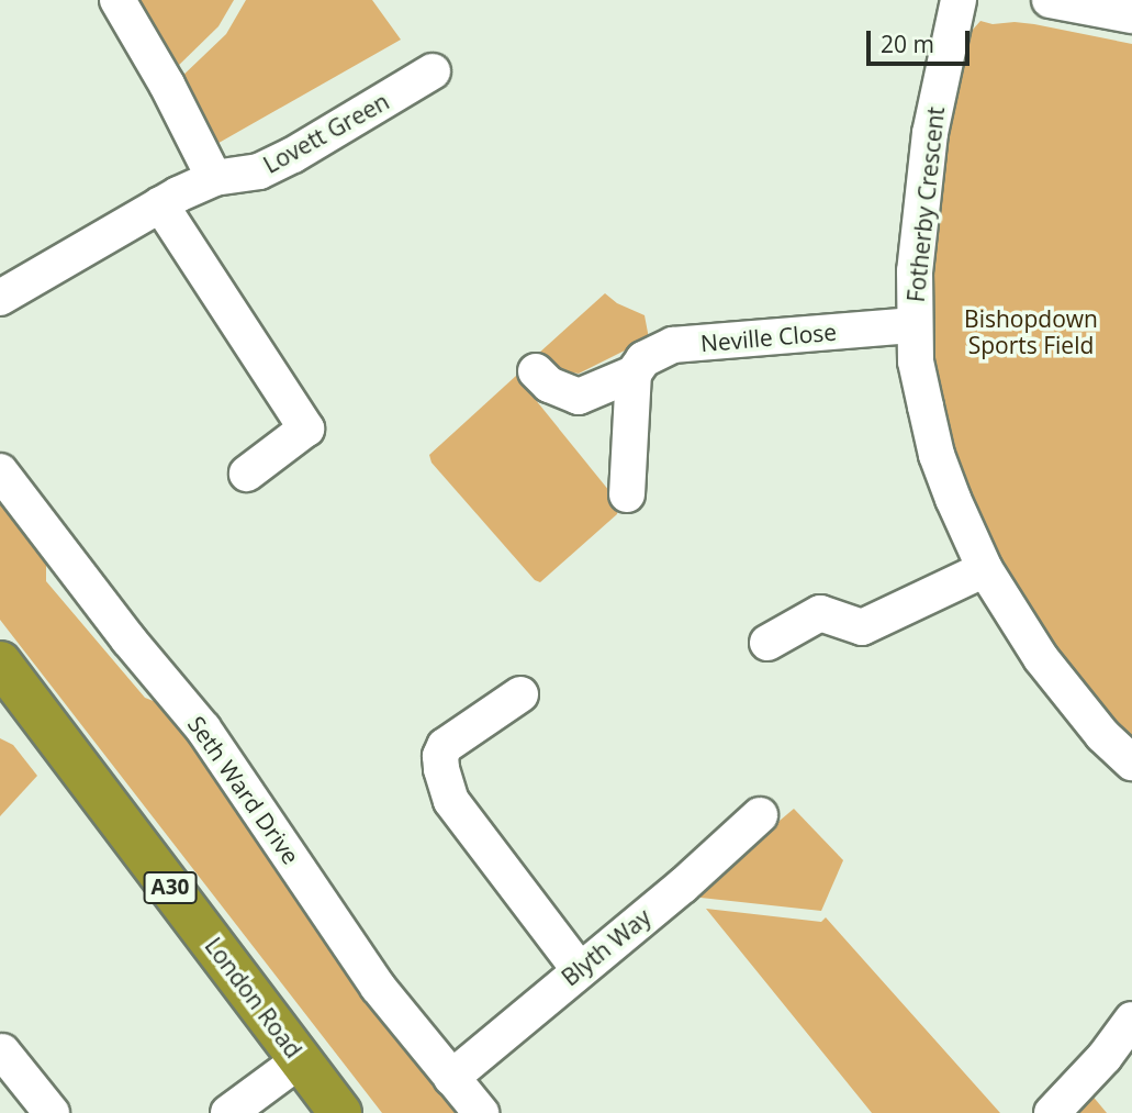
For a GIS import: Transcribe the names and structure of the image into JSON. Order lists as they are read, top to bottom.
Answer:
{
  "streets": {
    "highway": ["A30", "London Road"],
    "street": [
      "Lovett Green",
      "Fotherby Crescent",
      "Neville Close",
      "Seth Ward Drive",
      "Blyth Way"
    ]
  },
  "crossings": [
    ["Fotherby Crescent", "Neville Close"],
    ["Seth Ward Drive", "Blyth Way"]
  ],
  "parks": ["Bishopdown Sports Field"],
  "scale_bar": "20 m"
}
